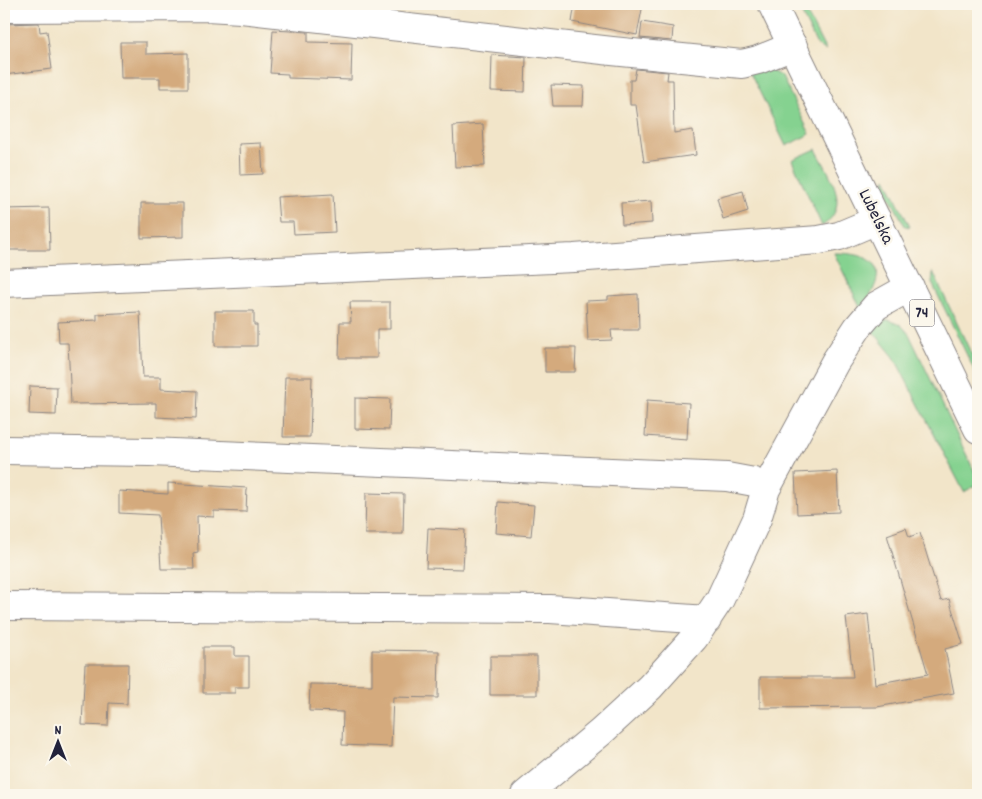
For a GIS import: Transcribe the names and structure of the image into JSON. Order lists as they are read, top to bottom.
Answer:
{
  "streets": {
    "street": ["Lubelska", "74"]
  },
  "north": "top"
}
